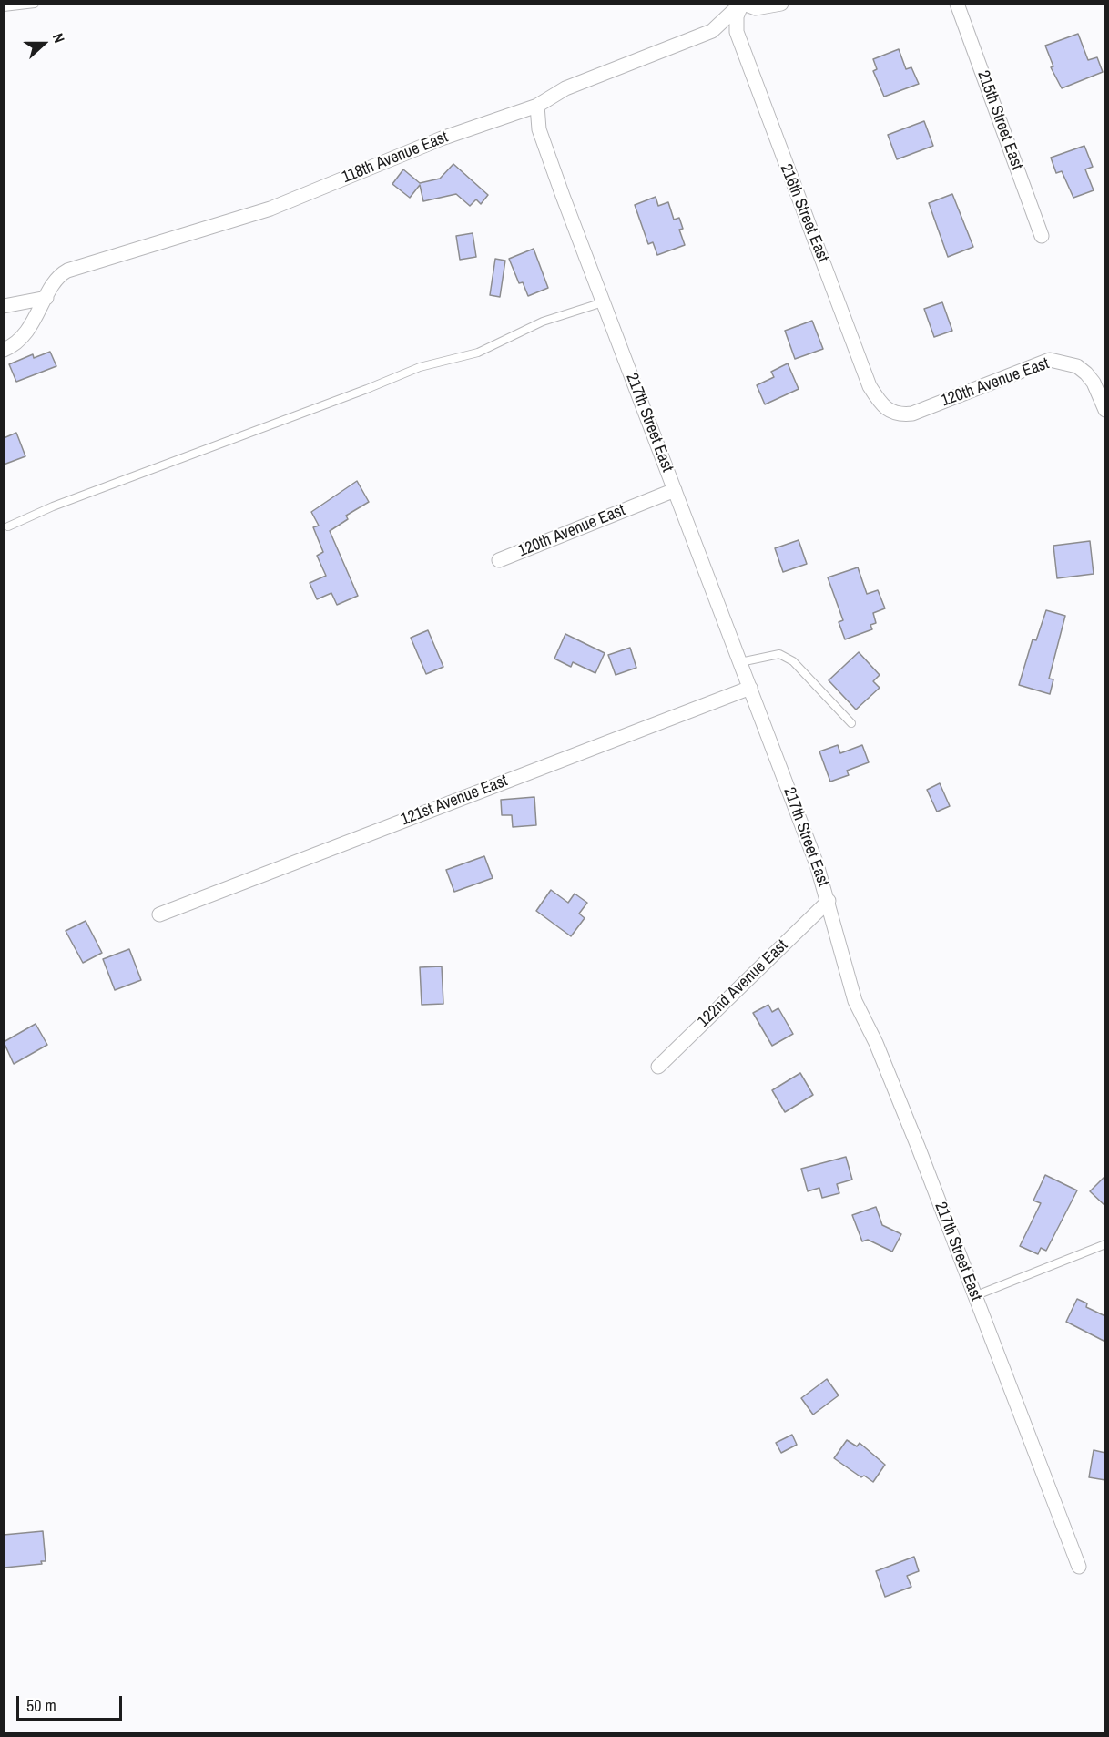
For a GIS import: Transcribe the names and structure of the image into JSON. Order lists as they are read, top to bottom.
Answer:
{
  "streets": {
    "street": [
      "215th Street East",
      "118th Avenue East",
      "216th Street East",
      "120th Avenue East",
      "217th Street East",
      "121st Avenue East",
      "122nd Avenue East"
    ]
  },
  "crossings": [
    ["118th Avenue East", "216th Street East"],
    ["118th Avenue East", "217th Street East"],
    ["216th Street East", "120th Avenue East"],
    ["120th Avenue East", "217th Street East"],
    ["217th Street East", "121st Avenue East"],
    ["217th Street East", "122nd Avenue East"]
  ],
  "scale_bar": "50 m",
  "north": "right"
}
